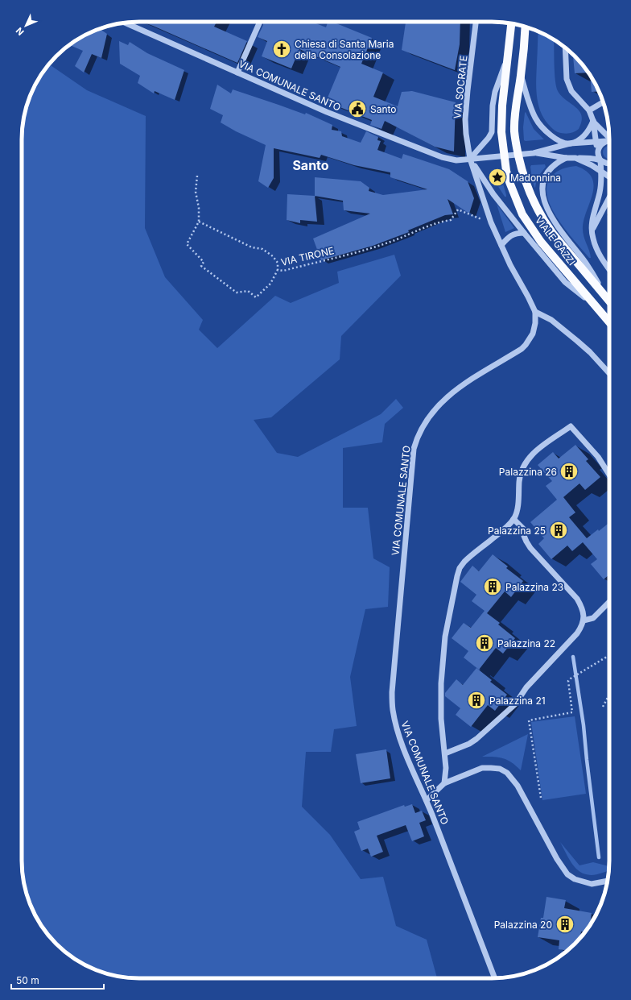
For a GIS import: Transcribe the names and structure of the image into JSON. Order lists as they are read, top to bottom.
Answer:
{
  "streets": {
    "main road": ["VIALE GAZZI"],
    "street": ["VIA COMUNALE SANTO", "VIA SOCRATE"],
    "path": ["VIA TIRONE"]
  },
  "crossings": [
    ["VIA COMUNALE SANTO", "VIA SOCRATE"],
    ["VIA COMUNALE SANTO", "VIA TIRONE"]
  ],
  "districts": ["Santo"],
  "places": {
    "church": ["Chiesa di Santa Maria della Consolazione"],
    "public building": ["Santo"],
    "place": ["Madonnina"],
    "building": [
      "Palazzina 26",
      "Palazzina 25",
      "Palazzina 23",
      "Palazzina 22",
      "Palazzina 21",
      "Palazzina 20"
    ]
  },
  "scale_bar": "50 m",
  "north": "bottom left"
}
